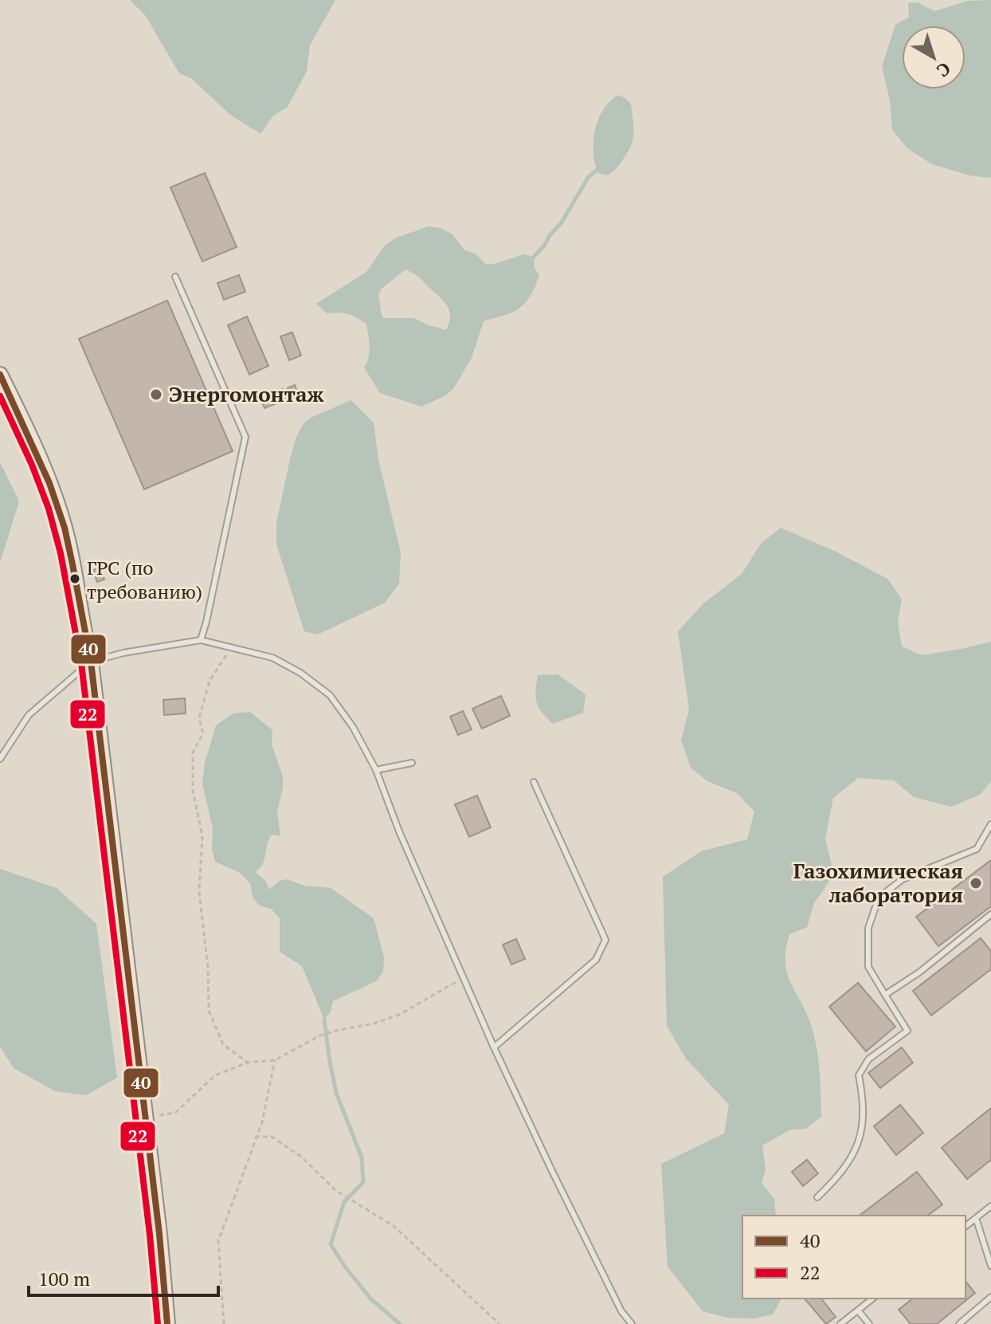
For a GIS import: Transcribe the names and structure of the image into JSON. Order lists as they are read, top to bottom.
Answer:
{
  "places": ["Энергомонтаж", "ГРС (по требованию)", "Газохимическая лаборатория"],
  "lines": ["transit line 40", "transit line 22"],
  "legend": ["40", "22"],
  "scale_bar": "100 m",
  "north": "bottom right"
}
